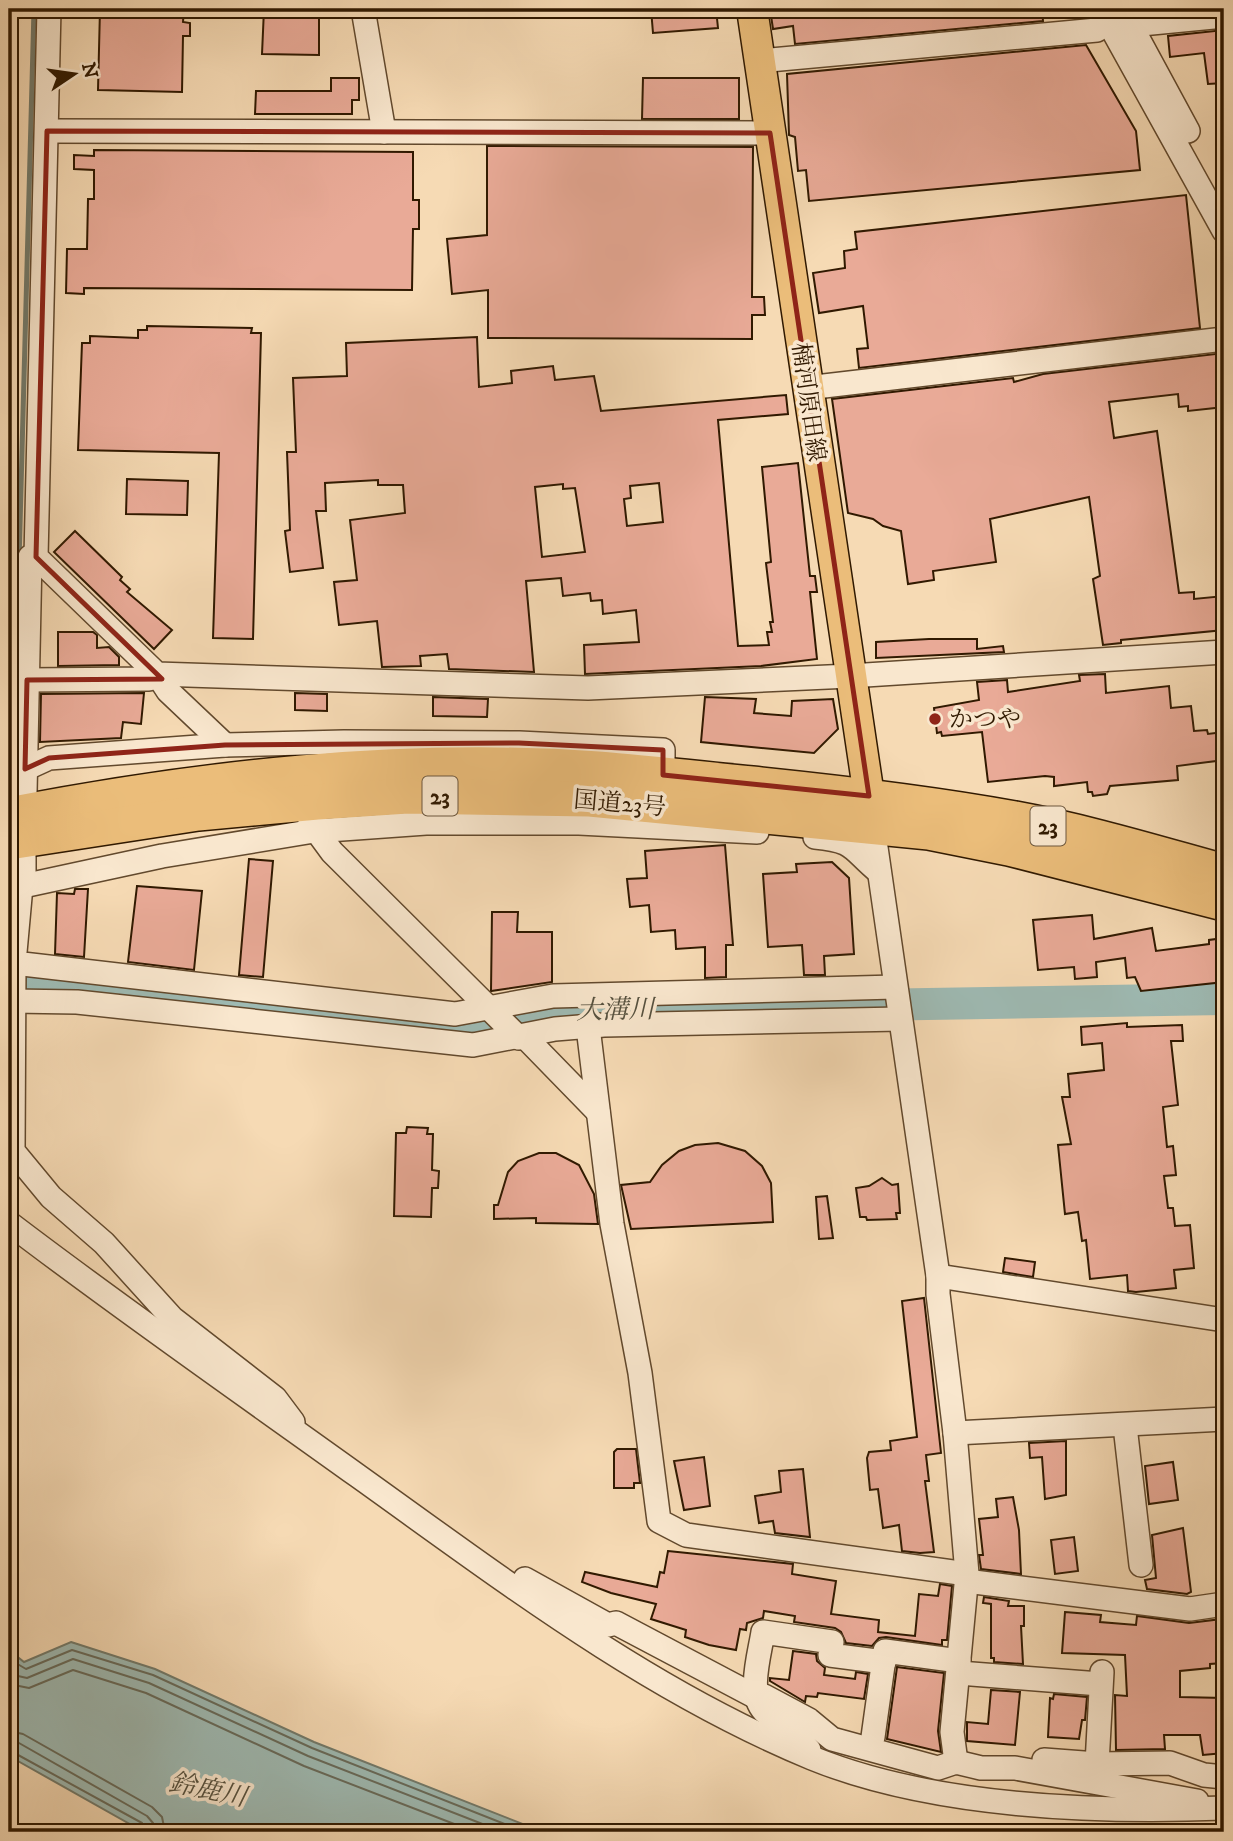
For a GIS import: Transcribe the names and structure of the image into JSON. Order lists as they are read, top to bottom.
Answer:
{
  "streets": {
    "highway": ["23", "国道23号"],
    "main road": ["楠河原田線"]
  },
  "crossings": [
    ["楠河原田線", "国道23号"]
  ],
  "water": ["大溝川", "鈴鹿川"],
  "places": ["かつや"],
  "north": "right"
}
